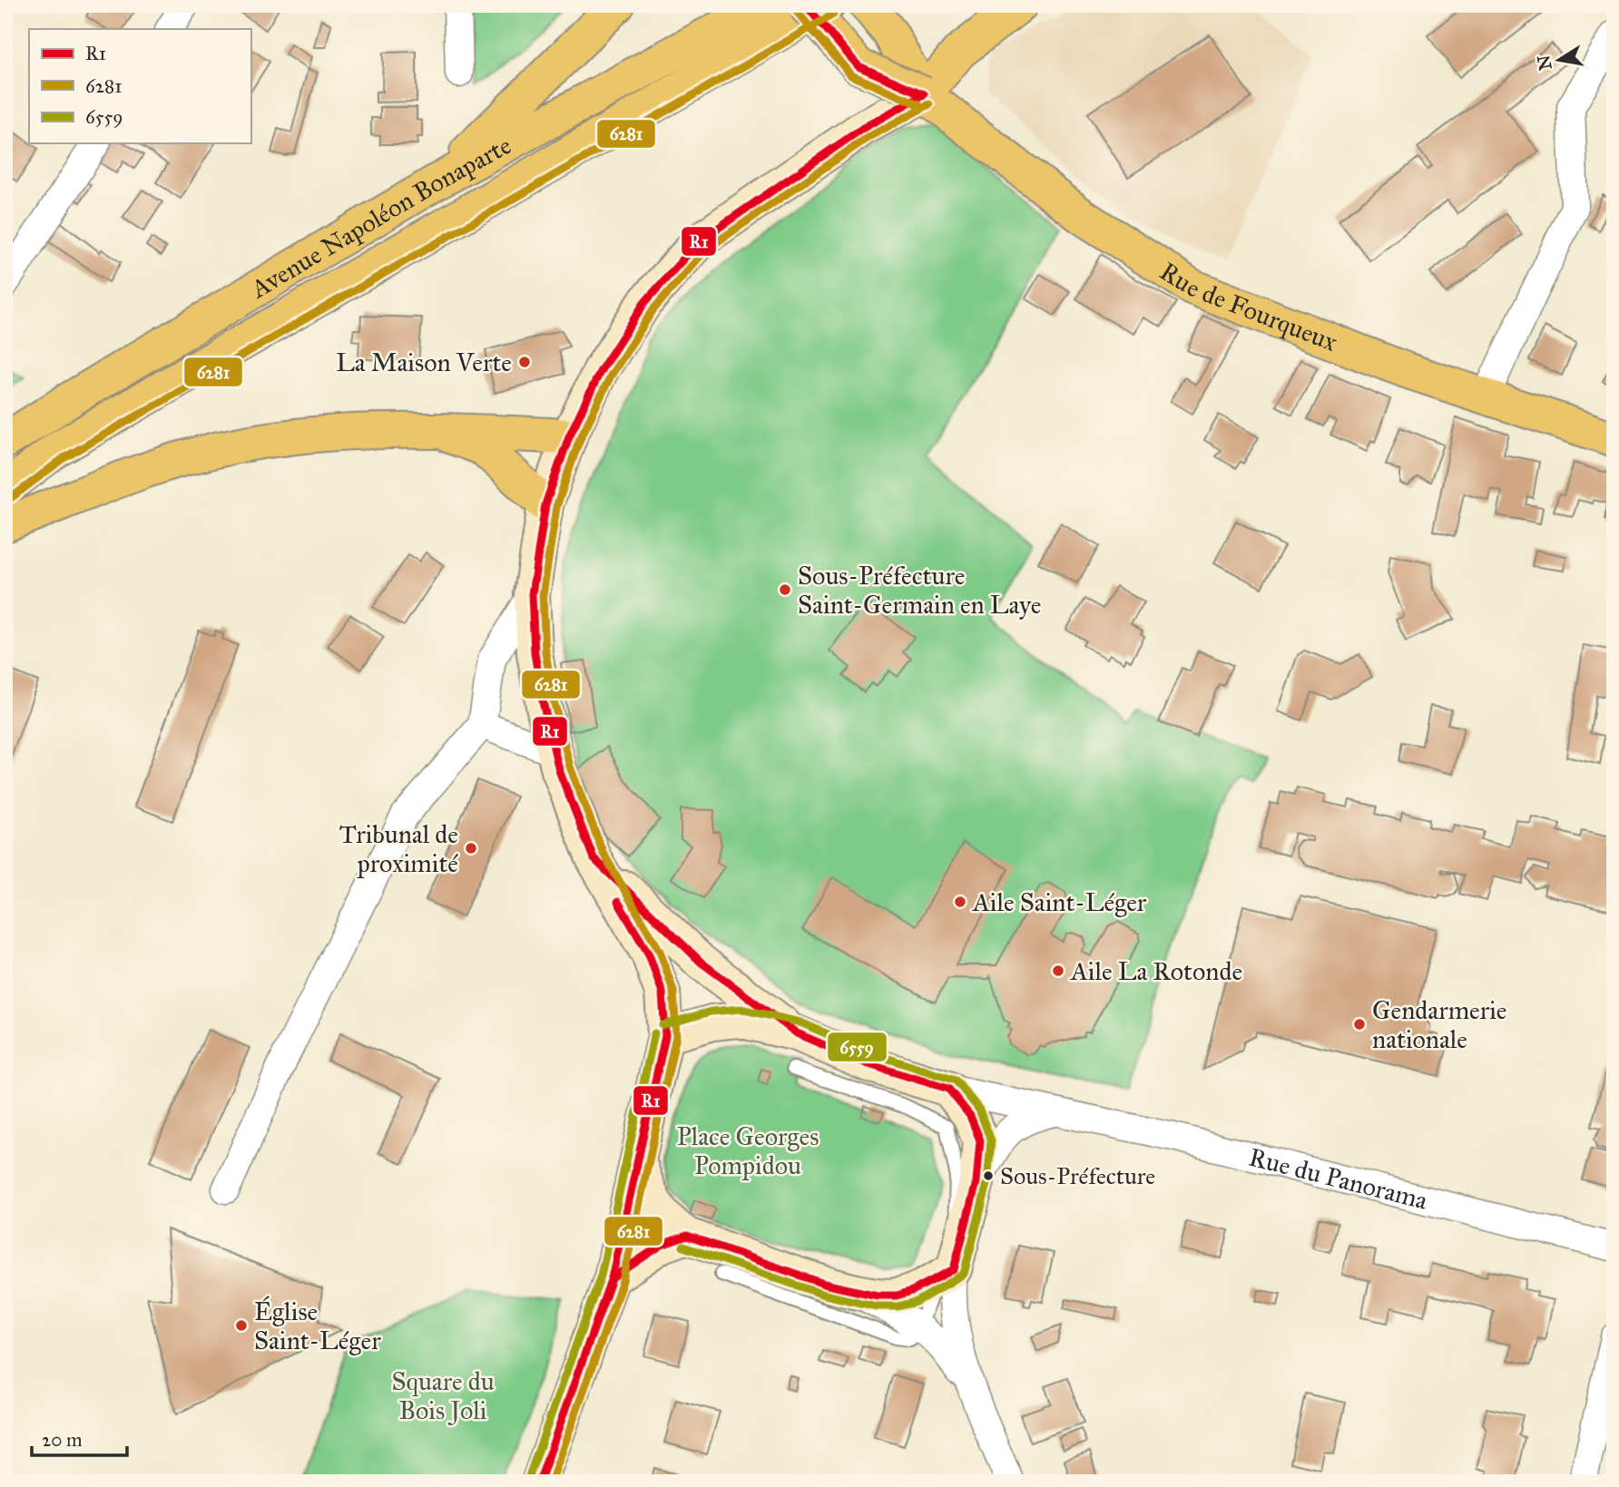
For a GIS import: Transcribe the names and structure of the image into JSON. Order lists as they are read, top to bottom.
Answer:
{
  "streets": {
    "main road": ["Avenue Napoléon Bonaparte", "Rue de Fourqueux"],
    "street": ["Rue du Panorama"]
  },
  "parks": ["Place Georges Pompidou", "Square du Bois Joli"],
  "places": [
    "La Maison Verte",
    "Sous-Préfecture Saint-Germain en Laye",
    "Tribunal de proximité",
    "Aile Saint-Léger",
    "Aile La Rotonde",
    "Gendarmerie nationale",
    "Sous-Préfecture",
    "Église Saint-Léger"
  ],
  "lines": ["transit line R1", "transit line 6281", "transit line 6559"],
  "legend": ["R1", "6281", "6559"],
  "scale_bar": "20 m",
  "north": "left"
}
